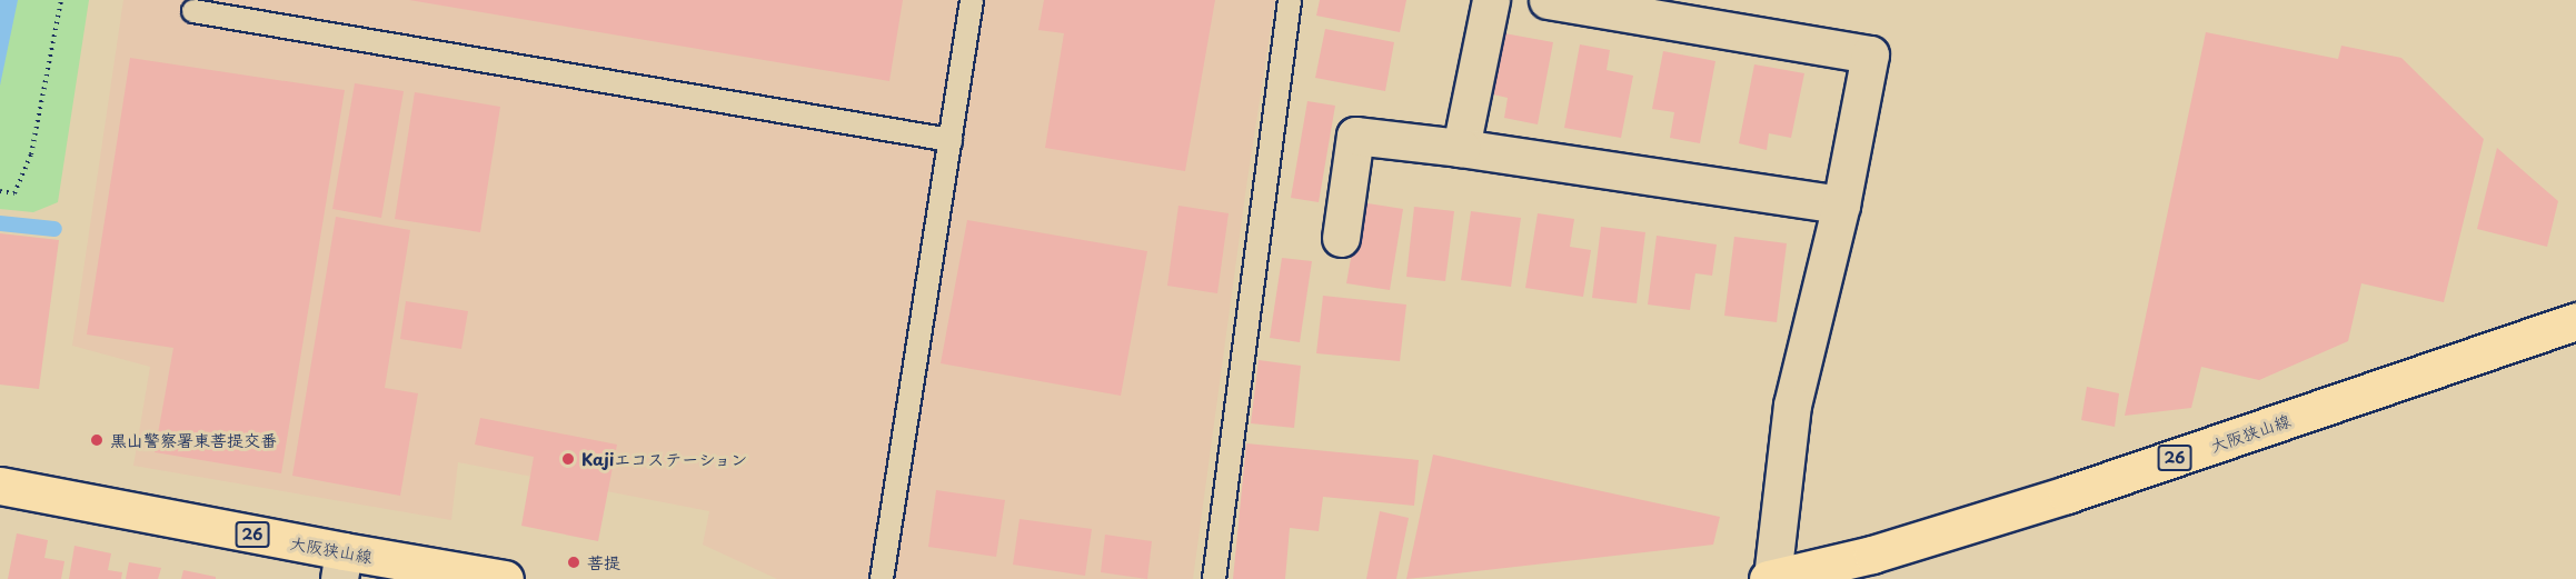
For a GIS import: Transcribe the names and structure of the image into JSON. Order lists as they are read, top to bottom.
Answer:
{
  "streets": {
    "main road": ["大阪狭山線", "26"]
  },
  "places": ["黒山警察署東菩提交番", "Kajiエコステーション", "菩提"]
}
